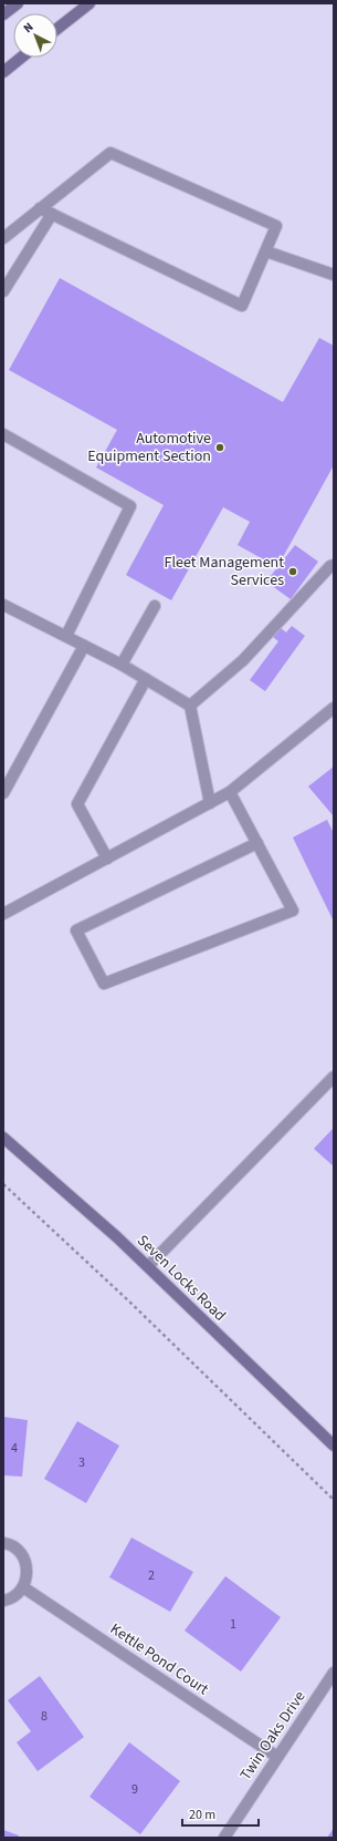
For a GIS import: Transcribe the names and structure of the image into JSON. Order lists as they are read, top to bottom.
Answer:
{
  "streets": {
    "main road": ["Seven Locks Road"],
    "street": ["Kettle Pond Court", "Twin Oaks Drive"]
  },
  "crossings": [
    ["Kettle Pond Court", "Twin Oaks Drive"]
  ],
  "places": ["Automotive Equipment Section", "Fleet Management Services"],
  "house_numbers": [
    "4",
    "3",
    "2",
    "1",
    "8",
    "9"
  ],
  "scale_bar": "20 m",
  "north": "top left"
}
